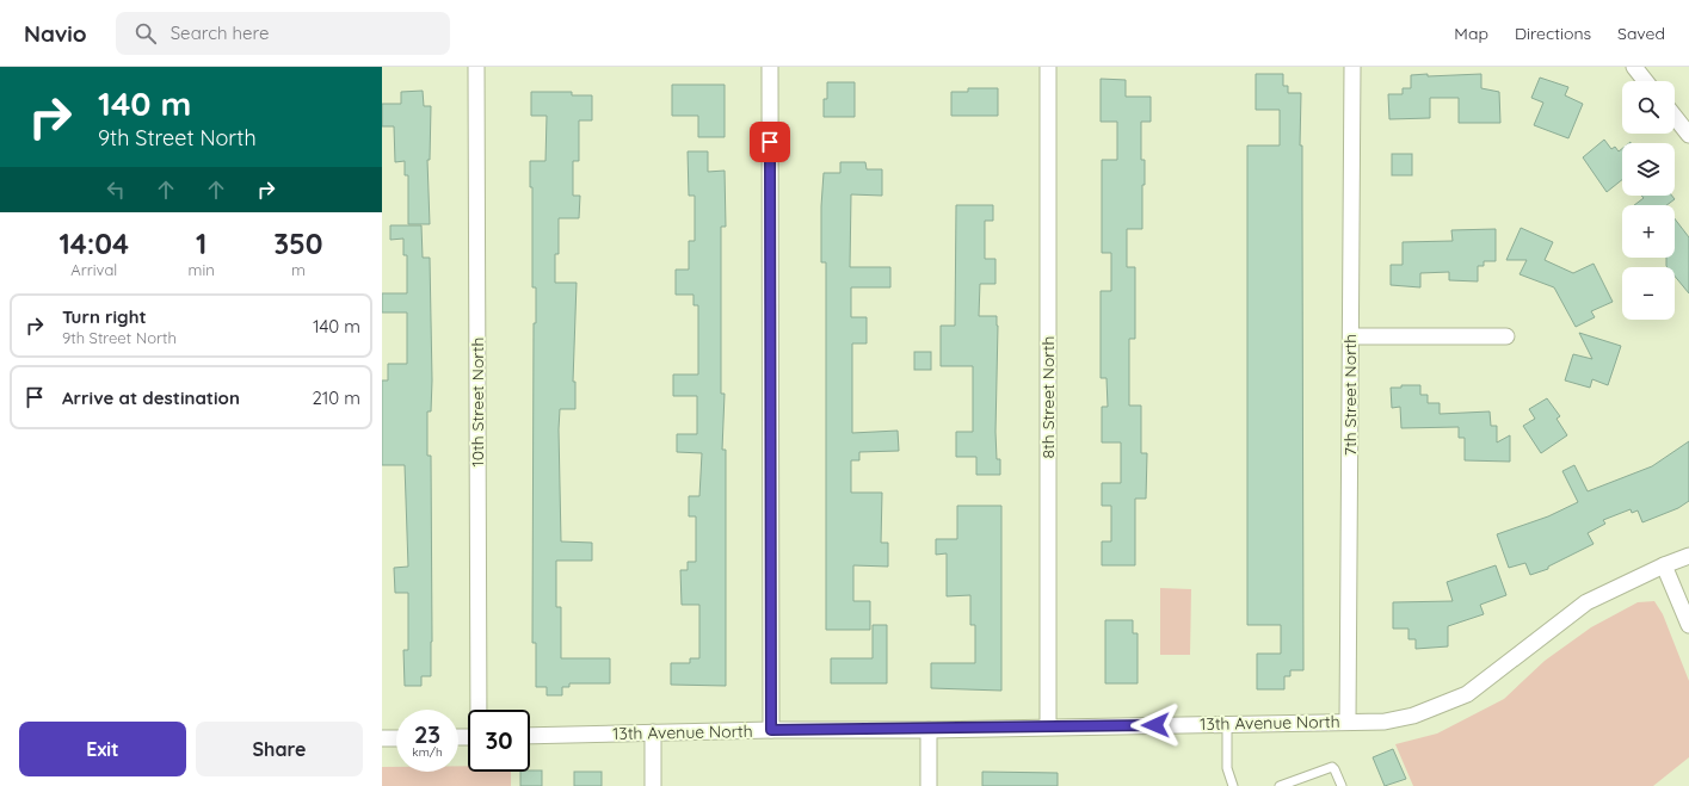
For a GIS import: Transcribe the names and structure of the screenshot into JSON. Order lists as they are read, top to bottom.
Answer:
{
  "streets": {
    "street": [
      "7th Street North",
      "8th Street North",
      "10th Street North",
      "13th Avenue North"
    ]
  },
  "crossings": [
    ["7th Street North", "13th Avenue North"],
    ["8th Street North", "13th Avenue North"]
  ],
  "page": {
    "header": "Navio",
    "search": "Search here",
    "nav": ["Map", "Directions", "Saved"],
    "turn": ["140 m", "9th Street North"],
    "map_buttons": ["+", "−"],
    "eta": [
      "14:04",
      "Arrival",
      "1",
      "min",
      "350",
      "m"
    ],
    "list": [
      {
        "name": "Turn right",
        "note": "9th Street North",
        "value": "140 m"
      },
      {
        "name": "Arrive at destination",
        "value": "210 m"
      }
    ],
    "speed": "23 km/h",
    "limit": "30",
    "buttons": ["Exit", "Share"]
  }
}
